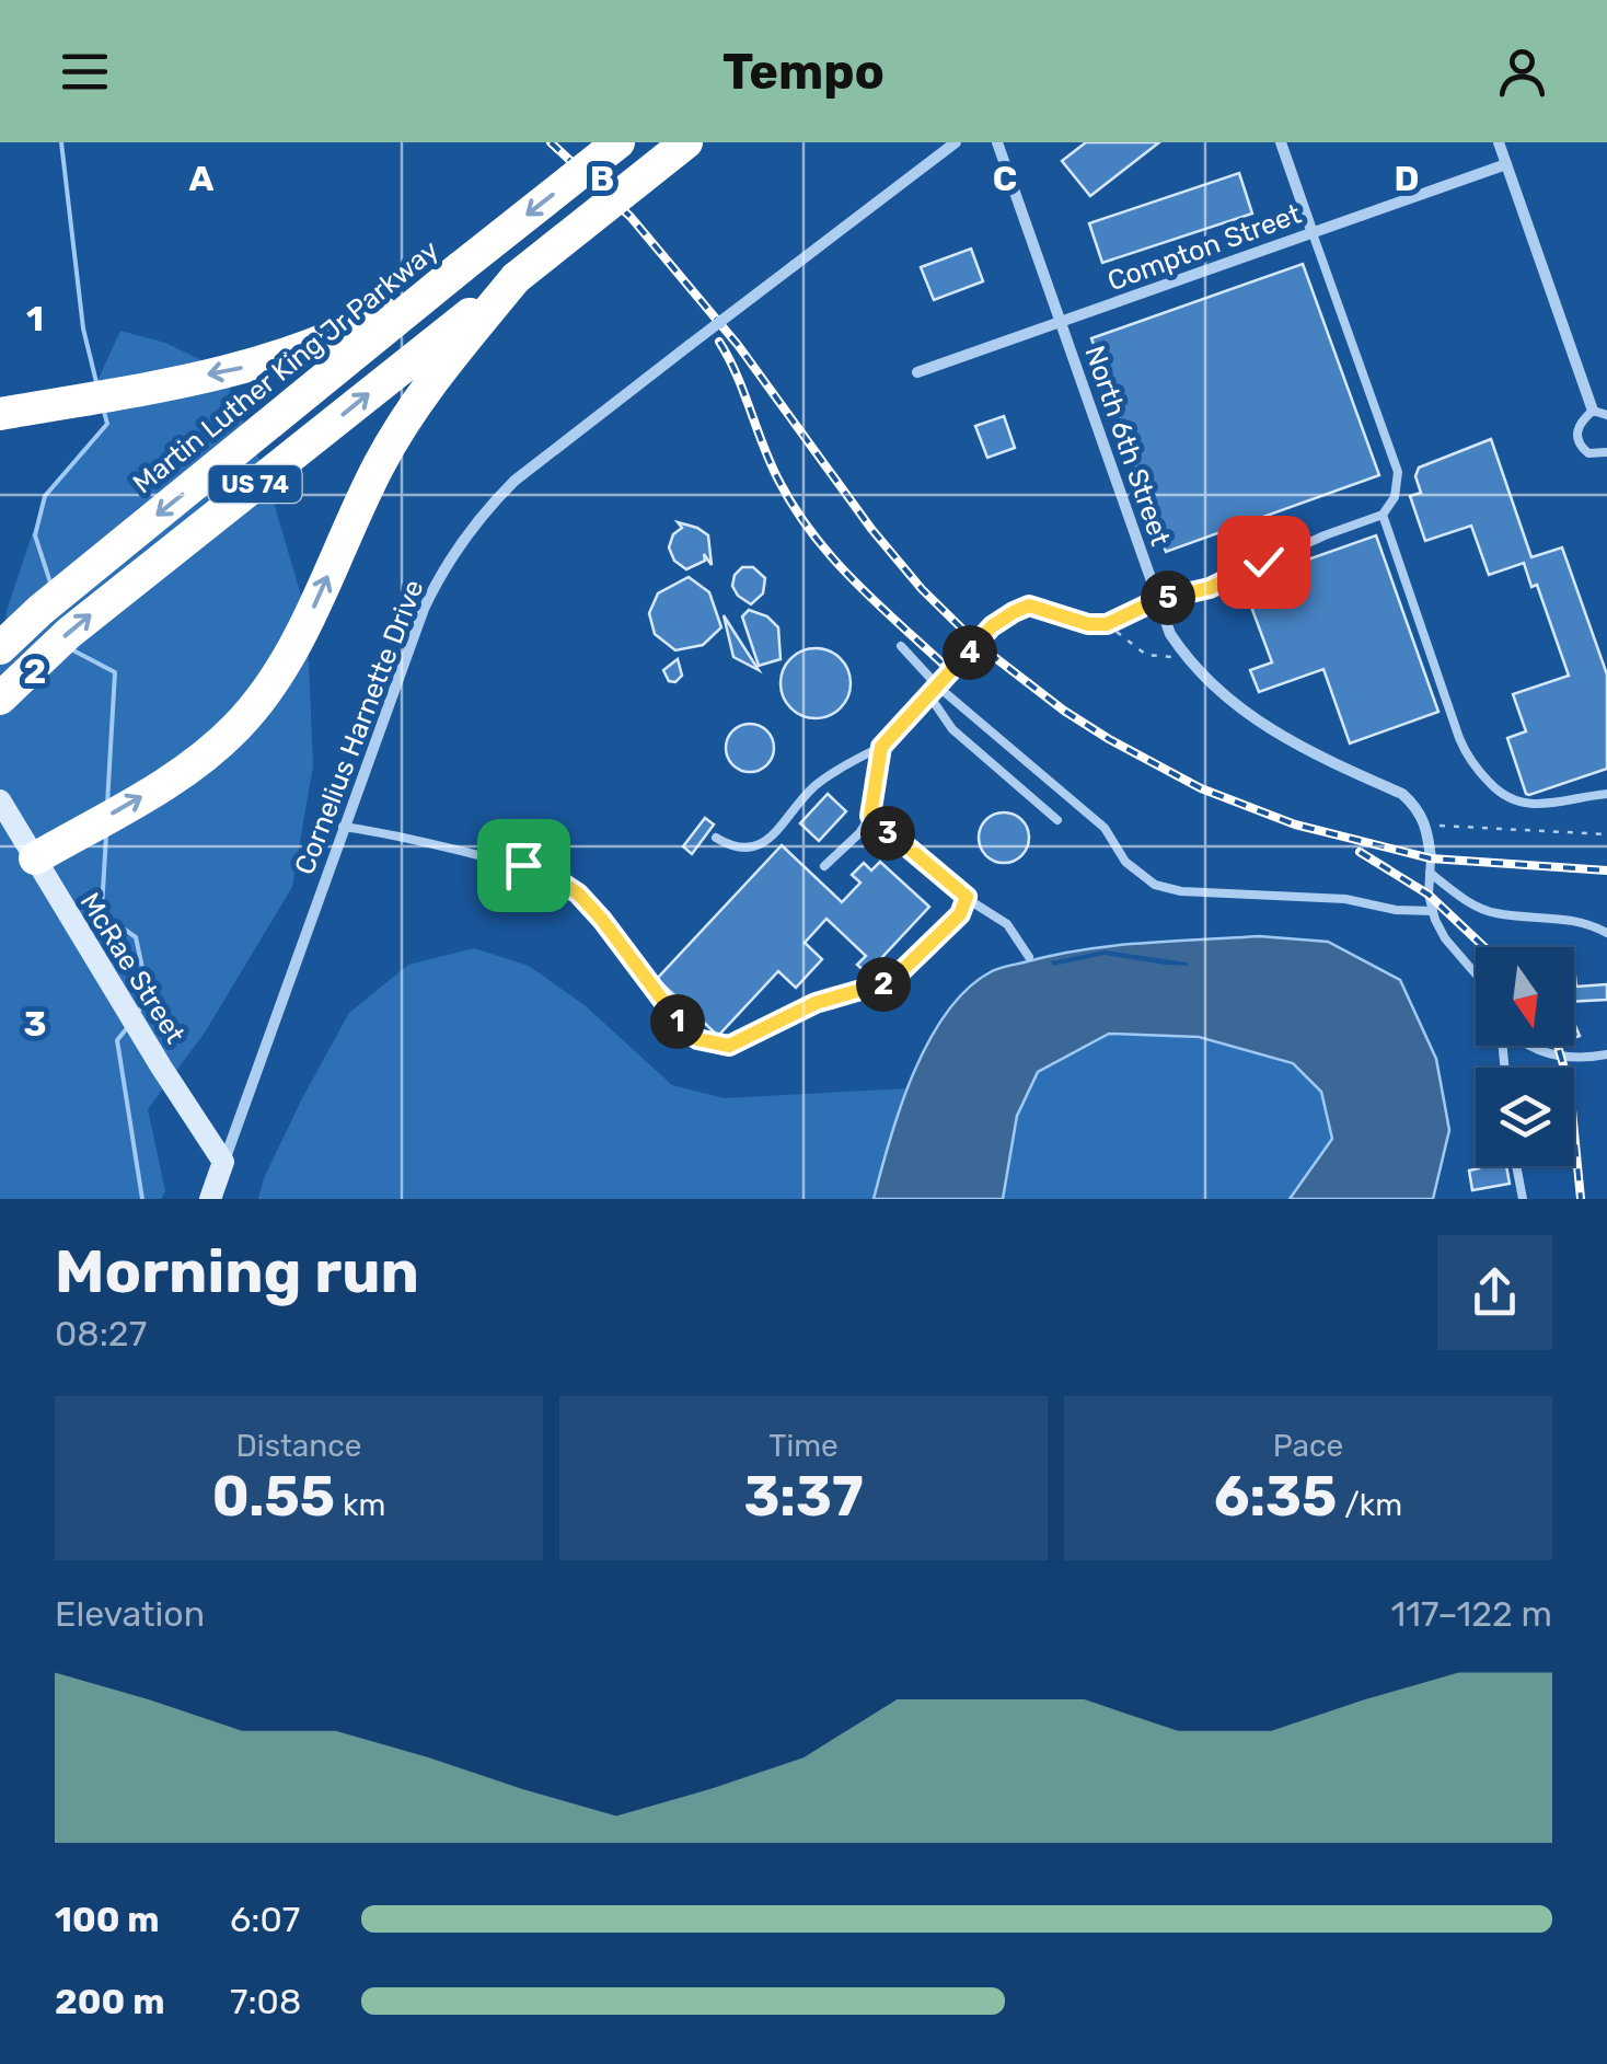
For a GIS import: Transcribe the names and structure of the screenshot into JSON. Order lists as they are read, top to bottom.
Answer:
{
  "streets": {
    "highway": ["Martin Luther King Jr Parkway", "US 74"],
    "main road": ["McRae Street"],
    "street": ["Compton Street", "North 6th Street", "Cornelius Harnette Drive"]
  },
  "crossings": [
    ["Compton Street", "North 6th Street"],
    ["Cornelius Harnette Drive", "McRae Street"]
  ],
  "north": "bottom",
  "page": {
    "header": "Tempo",
    "pins": [
      "5",
      "4",
      "3",
      "2",
      "1"
    ],
    "heading": ["Morning run", "08:27"],
    "stats": [
      ["Distance", "0.55 km"],
      ["Time", "3:37"],
      ["Pace", "6:35 /km"]
    ],
    "chart": ["Elevation", "117–122 m"],
    "list": [
      {
        "name": "100 m",
        "note": "6:07"
      },
      {
        "name": "200 m",
        "note": "7:08"
      }
    ]
  },
  "grid": {
    "columns": [
      "A",
      "B",
      "C",
      "D"
    ],
    "rows": ["1", "2", "3"]
  }
}
